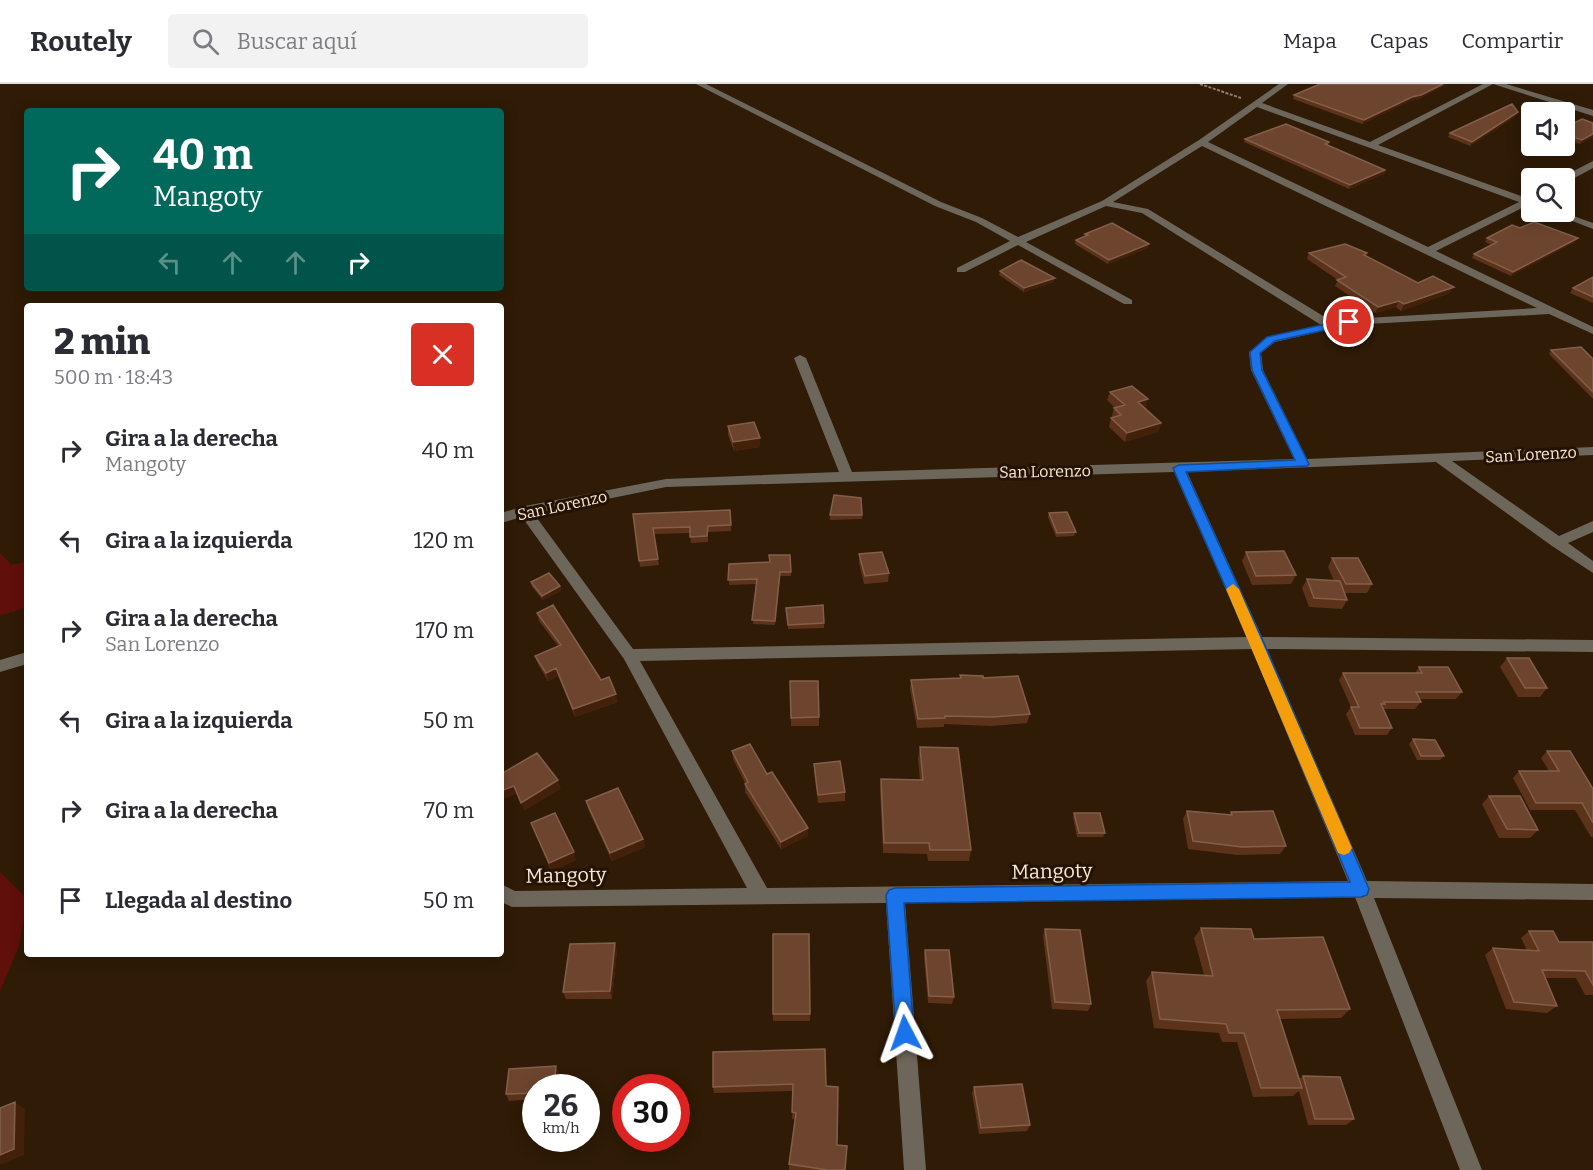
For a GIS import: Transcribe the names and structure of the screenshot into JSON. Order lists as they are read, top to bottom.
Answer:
{
  "streets": {
    "street": ["San Lorenzo", "Mangoty"]
  },
  "page": {
    "header": "Routely",
    "search": "Buscar aquí",
    "nav": ["Mapa", "Capas", "Compartir"],
    "turn": ["40 m", "Mangoty"],
    "heading": ["2 min", "500 m · 18:43"],
    "list": [
      {
        "name": "Gira a la derecha",
        "note": "Mangoty",
        "value": "40 m"
      },
      {
        "name": "Gira a la izquierda",
        "value": "120 m"
      },
      {
        "name": "Gira a la derecha",
        "note": "San Lorenzo",
        "value": "170 m"
      },
      {
        "name": "Gira a la izquierda",
        "value": "50 m"
      },
      {
        "name": "Gira a la derecha",
        "value": "70 m"
      },
      {
        "name": "Llegada al destino",
        "value": "50 m"
      }
    ],
    "speed": "26 km/h",
    "limit": "30"
  }
}
